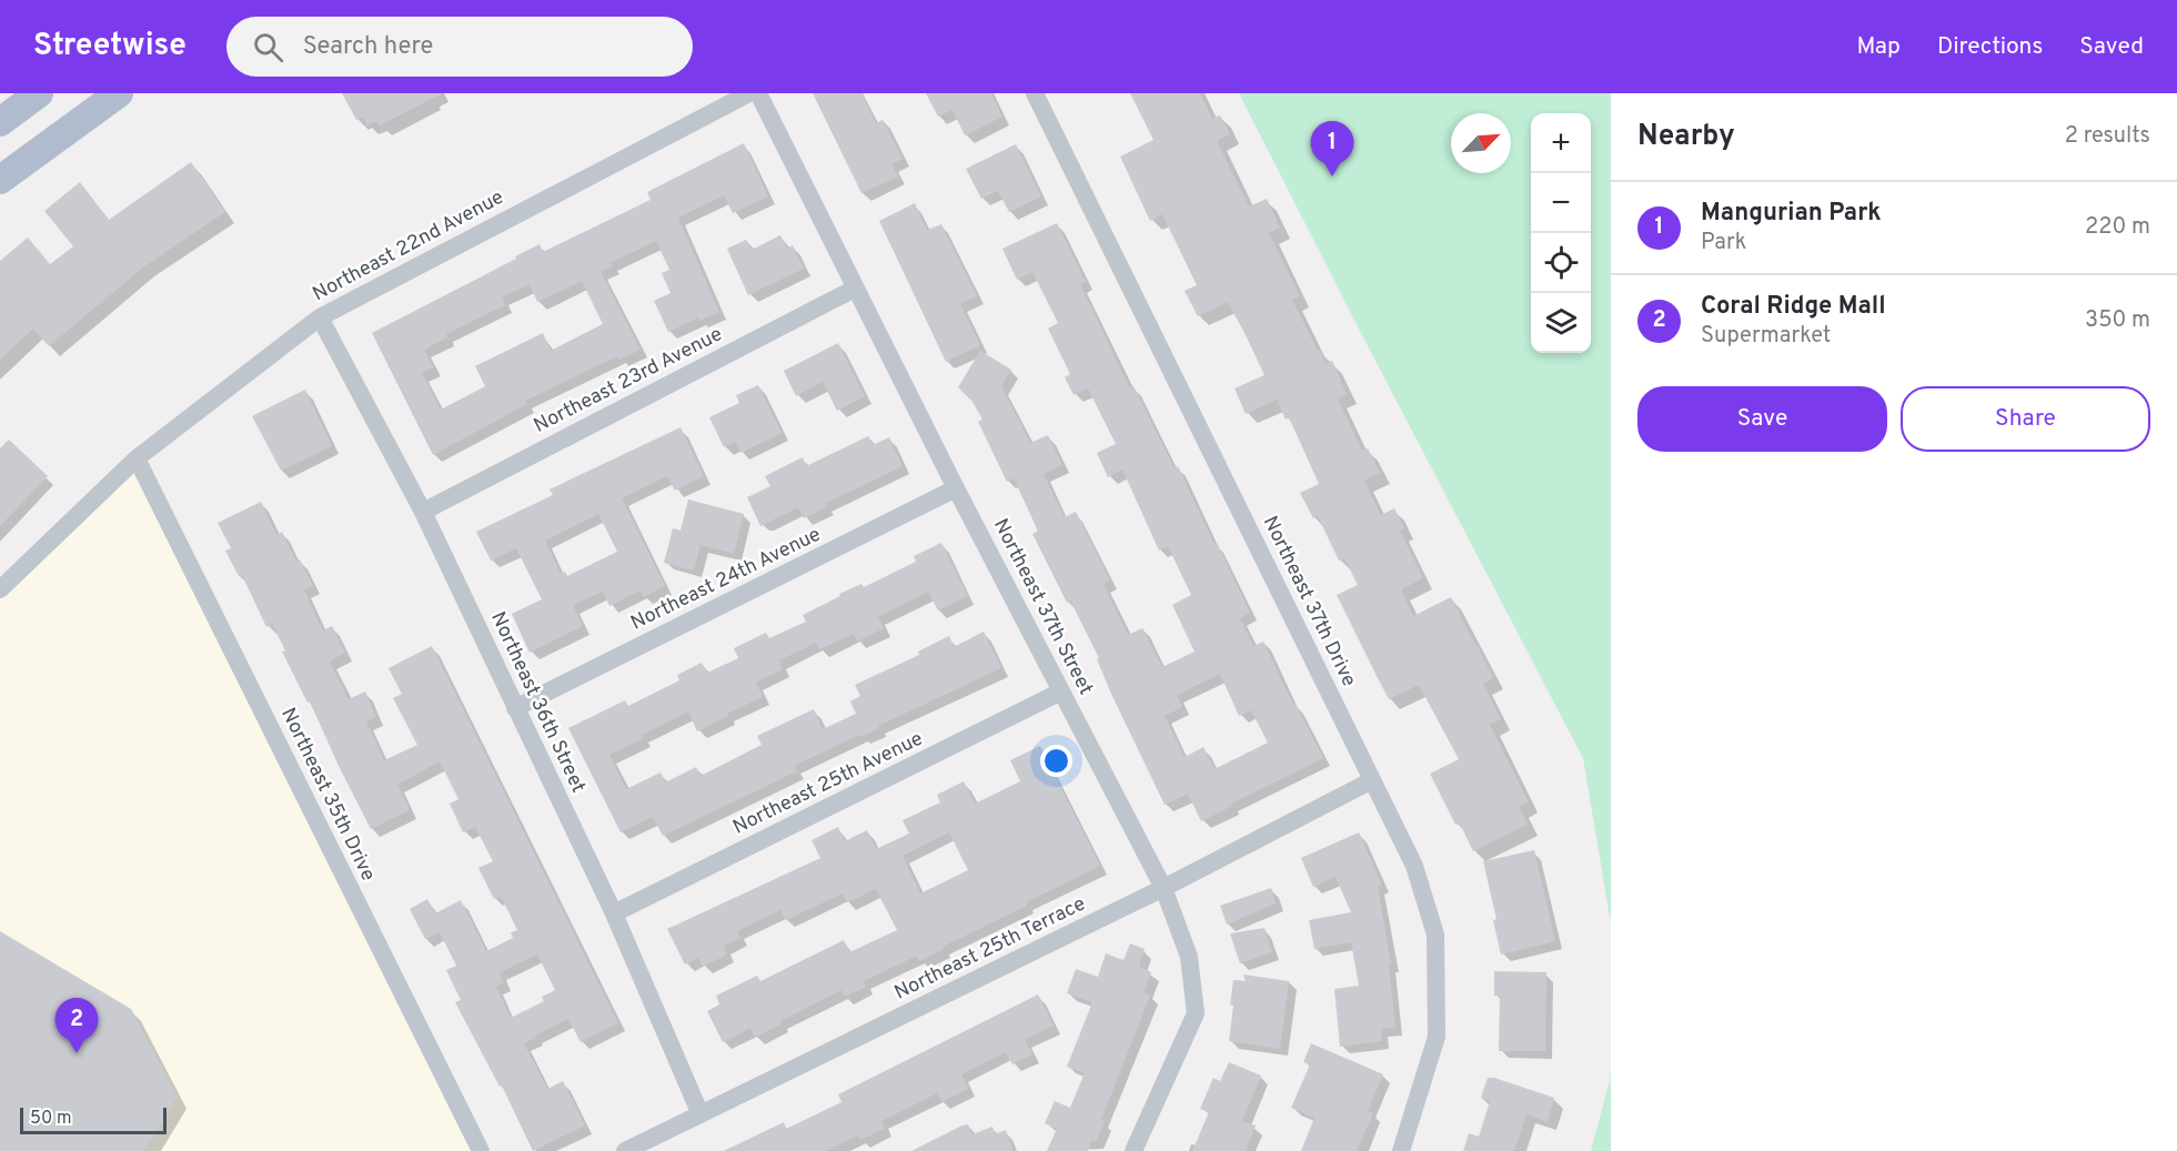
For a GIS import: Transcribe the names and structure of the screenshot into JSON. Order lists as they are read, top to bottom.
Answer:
{
  "streets": {
    "street": [
      "Northeast 22nd Avenue",
      "Northeast 23rd Avenue",
      "Northeast 24th Avenue",
      "Northeast 37th Drive",
      "Northeast 37th Street",
      "Northeast 36th Street",
      "Northeast 25th Avenue",
      "Northeast 35th Drive",
      "Northeast 25th Terrace"
    ]
  },
  "crossings": [
    ["Northeast 22nd Avenue", "Northeast 36th Street"],
    ["Northeast 22nd Avenue", "Northeast 35th Drive"],
    ["Northeast 23rd Avenue", "Northeast 37th Street"],
    ["Northeast 23rd Avenue", "Northeast 36th Street"],
    ["Northeast 24th Avenue", "Northeast 37th Street"],
    ["Northeast 24th Avenue", "Northeast 36th Street"],
    ["Northeast 37th Drive", "Northeast 25th Terrace"],
    ["Northeast 37th Street", "Northeast 25th Avenue"],
    ["Northeast 37th Street", "Northeast 25th Terrace"],
    ["Northeast 36th Street", "Northeast 25th Avenue"],
    ["Northeast 36th Street", "Northeast 25th Terrace"]
  ],
  "scale_bar": "50 m",
  "north": "top right",
  "page": {
    "header": "Streetwise",
    "search": "Search here",
    "nav": ["Map", "Directions", "Saved"],
    "heading": ["Nearby", "2 results"],
    "map_buttons": ["+", "−"],
    "pins": ["1", "2"],
    "list": [
      {
        "mark": "1",
        "name": "Mangurian Park",
        "note": "Park",
        "value": "220 m"
      },
      {
        "mark": "2",
        "name": "Coral Ridge Mall",
        "note": "Supermarket",
        "value": "350 m"
      }
    ],
    "buttons": ["Save", "Share"],
    "scale": "50 m"
  }
}
